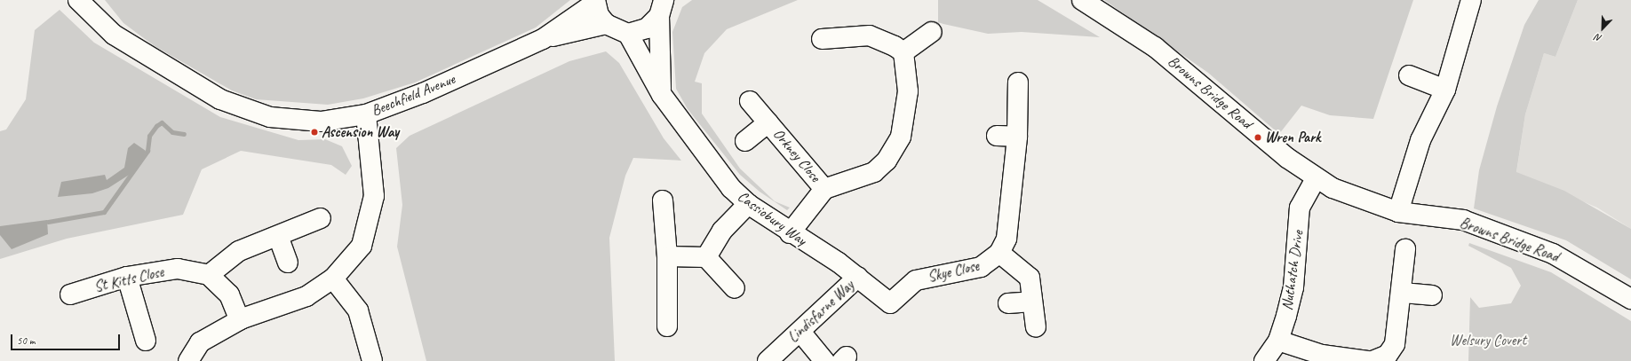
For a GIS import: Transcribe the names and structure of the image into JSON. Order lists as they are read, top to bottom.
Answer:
{
  "streets": {
    "street": [
      "Browns Bridge Road",
      "Beechfield Avenue",
      "Orkney Close",
      "Cassiobury Way",
      "Nuthatch Drive",
      "Skye Close",
      "St Kitts Close",
      "Lindisfarne Way"
    ]
  },
  "crossings": [
    ["Browns Bridge Road", "Nuthatch Drive"],
    ["Orkney Close", "Cassiobury Way"],
    ["Cassiobury Way", "Skye Close"],
    ["Cassiobury Way", "Lindisfarne Way"],
    ["Skye Close", "Lindisfarne Way"]
  ],
  "parks": ["Welsury Covert"],
  "places": ["Ascension Way", "Wren Park"],
  "scale_bar": "50 m",
  "north": "bottom left"
}
